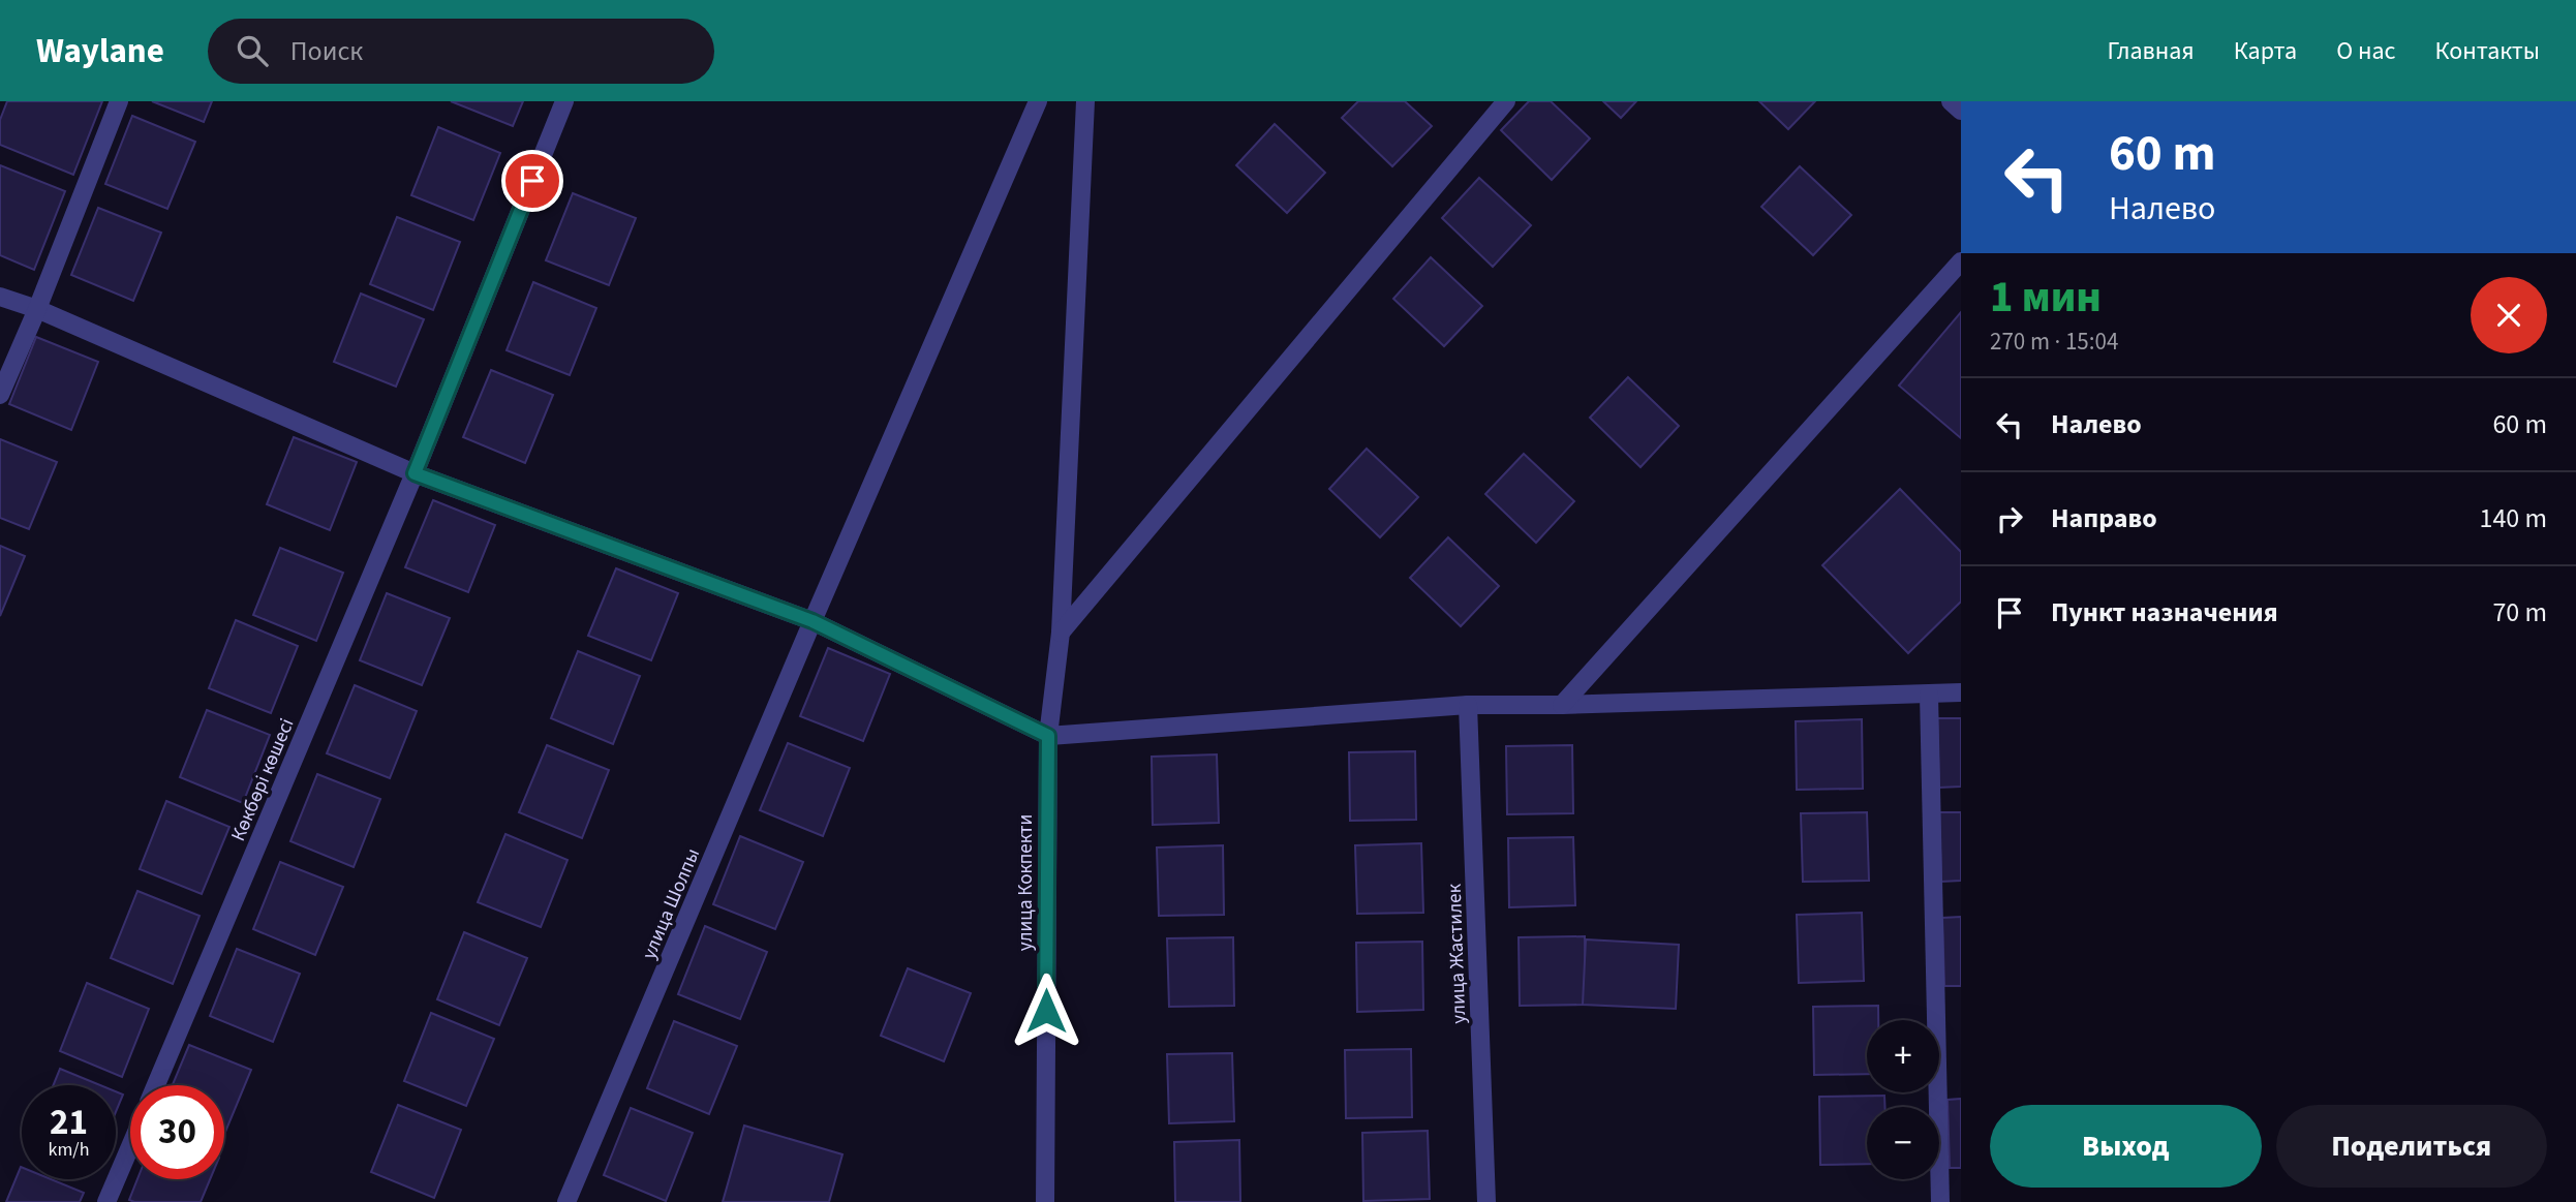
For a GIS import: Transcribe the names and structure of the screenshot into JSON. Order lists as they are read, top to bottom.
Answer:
{
  "streets": {
    "street": [
      "Көкбөрі көшесі",
      "улица Кокпекти",
      "улица Шолпы",
      "улица Жастилек"
    ]
  },
  "page": {
    "header": "Waylane",
    "search": "Поиск",
    "nav": [
      "Главная",
      "Карта",
      "О нас",
      "Контакты"
    ],
    "turn": ["60 m", "Налево"],
    "heading": ["1 мин", "270 m · 15:04"],
    "list": [
      {
        "name": "Налево",
        "value": "60 m"
      },
      {
        "name": "Направо",
        "value": "140 m"
      },
      {
        "name": "Пункт назначения",
        "value": "70 m"
      }
    ],
    "map_buttons": ["+", "−"],
    "speed": "21 km/h",
    "limit": "30",
    "buttons": ["Выход", "Поделиться"]
  }
}
